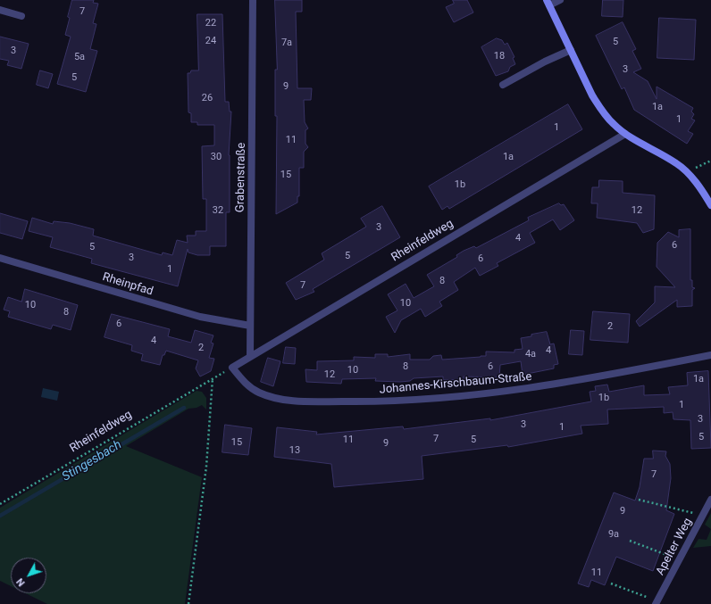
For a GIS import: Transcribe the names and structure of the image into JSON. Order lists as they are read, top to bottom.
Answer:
{
  "streets": {
    "street": [
      "Grabenstraße",
      "Rheinfeldweg",
      "Rheinpfad",
      "Johannes-Kirschbaum-Straße",
      "Apelter Weg"
    ]
  },
  "crossings": [
    ["Grabenstraße", "Rheinfeldweg"],
    ["Grabenstraße", "Rheinpfad"],
    ["Rheinfeldweg", "Johannes-Kirschbaum-Straße"]
  ],
  "water": ["Stingesbach"],
  "house_numbers": [
    "7",
    "22",
    "24",
    "5",
    "7a",
    "3",
    "18",
    "5a",
    "3",
    "5",
    "9",
    "26",
    "1a",
    "1",
    "1",
    "11",
    "30",
    "1a",
    "15",
    "1b",
    "32",
    "12",
    "3",
    "4",
    "6",
    "5",
    "5",
    "3",
    "6",
    "1",
    "8",
    "7",
    "10",
    "10",
    "8",
    "6",
    "2",
    "4",
    "2",
    "4",
    "4a",
    "8",
    "6",
    "10",
    "12",
    "1a",
    "1b",
    "1",
    "3",
    "3",
    "1",
    "5",
    "7",
    "11",
    "5",
    "15",
    "9",
    "13",
    "7",
    "9",
    "9a",
    "11"
  ],
  "north": "bottom left"
}
